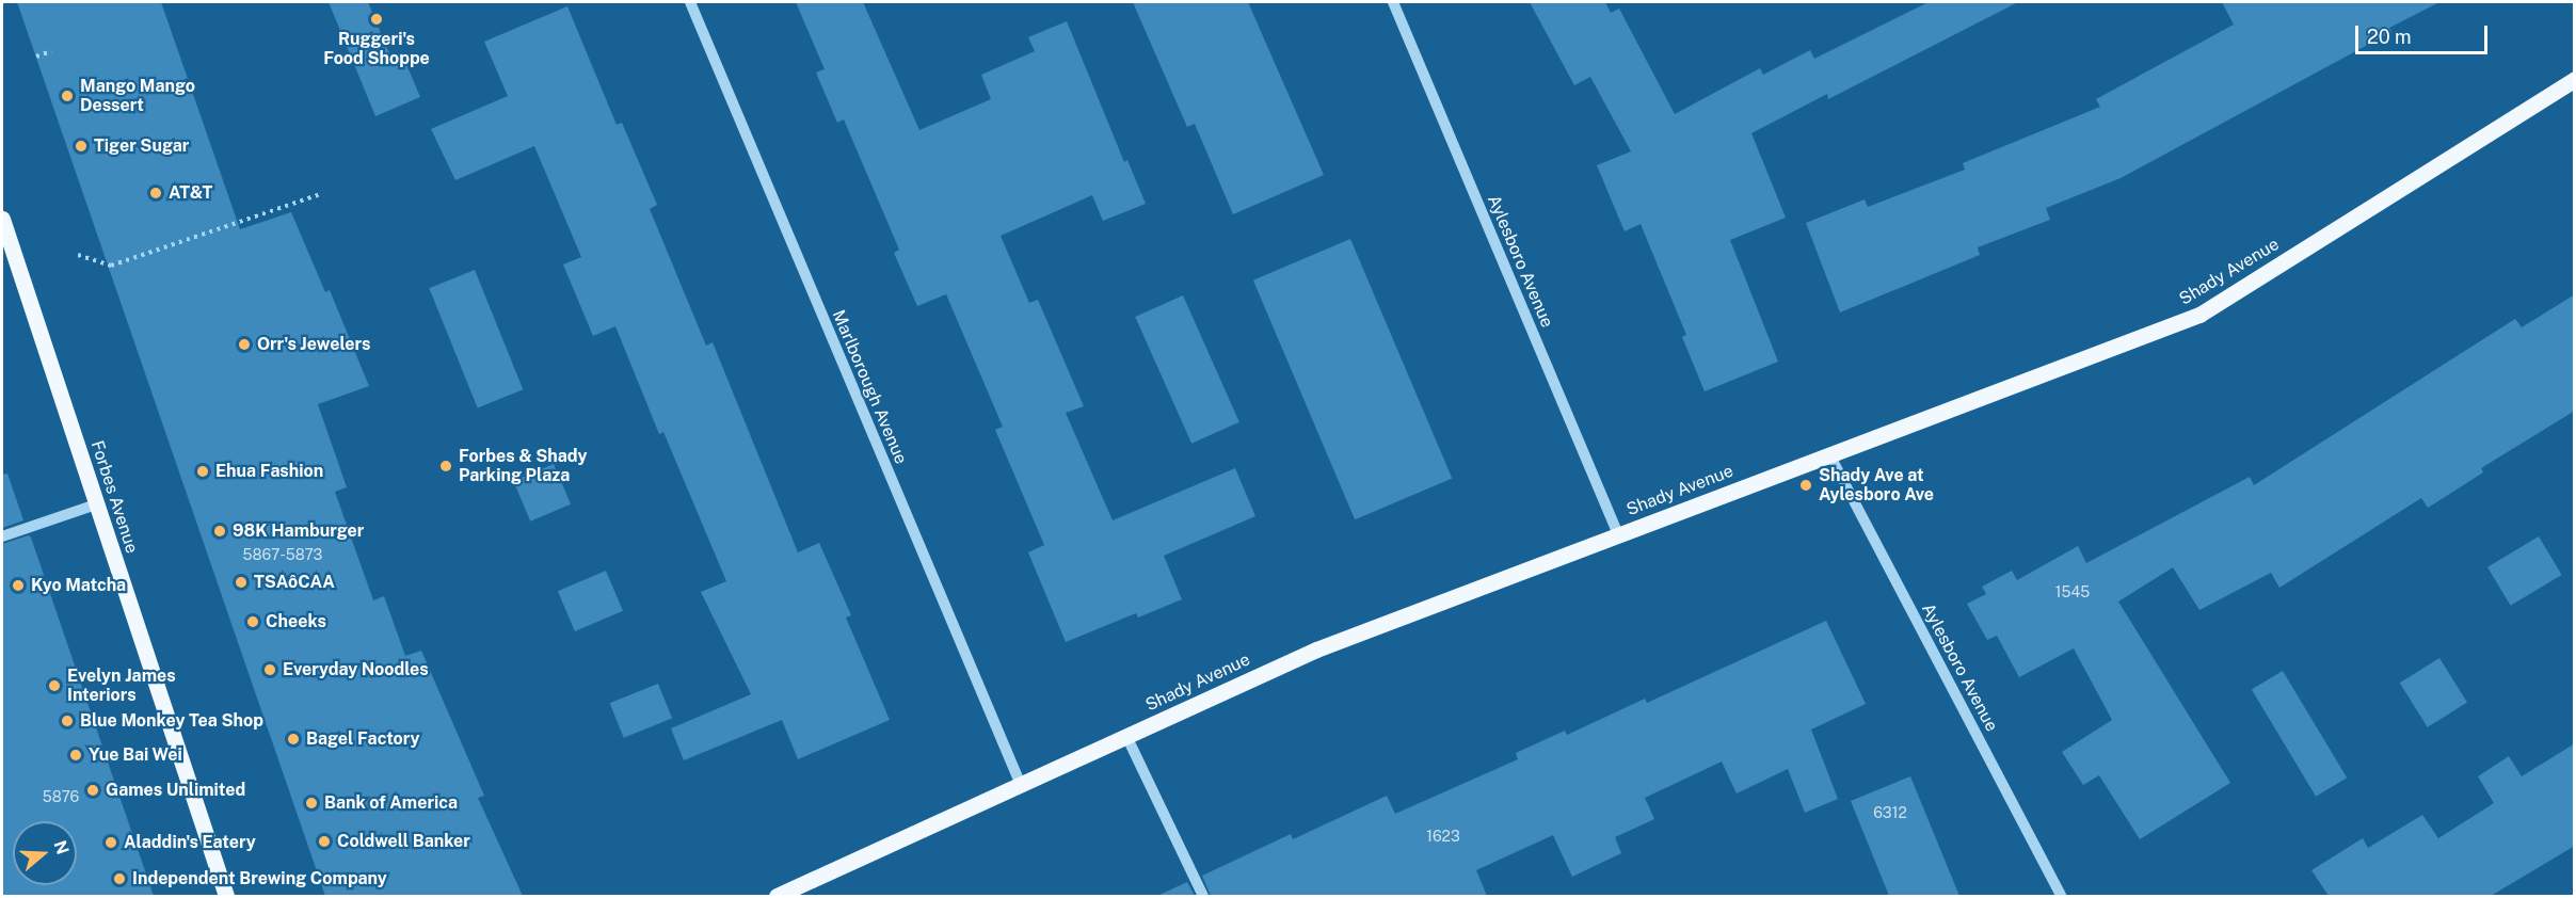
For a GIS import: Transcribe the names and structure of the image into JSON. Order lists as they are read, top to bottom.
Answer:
{
  "streets": {
    "main road": ["Shady Avenue", "Forbes Avenue"],
    "street": ["Aylesboro Avenue", "Marlborough Avenue"]
  },
  "crossings": [
    ["Aylesboro Avenue", "Shady Avenue"],
    ["Shady Avenue", "Marlborough Avenue"]
  ],
  "places": [
    "Ruggeri's Food Shoppe",
    "Mango Mango Dessert",
    "Tiger Sugar",
    "AT&T",
    "Orr's Jewelers",
    "Forbes & Shady Parking Plaza",
    "Ehua Fashion",
    "Shady Ave at Aylesboro Ave",
    "98K Hamburger",
    "TSAôCAA",
    "Kyo Matcha",
    "Cheeks",
    "Everyday Noodles",
    "Evelyn James Interiors",
    "Blue Monkey Tea Shop",
    "Bagel Factory",
    "Yue Bai Wei",
    "Games Unlimited",
    "Bank of America",
    "Coldwell Banker",
    "Aladdin's Eatery",
    "Independent Brewing Company"
  ],
  "house_numbers": [
    "5867-5873",
    "1545",
    "5876",
    "6312",
    "1623"
  ],
  "scale_bar": "20 m",
  "north": "right"
}
